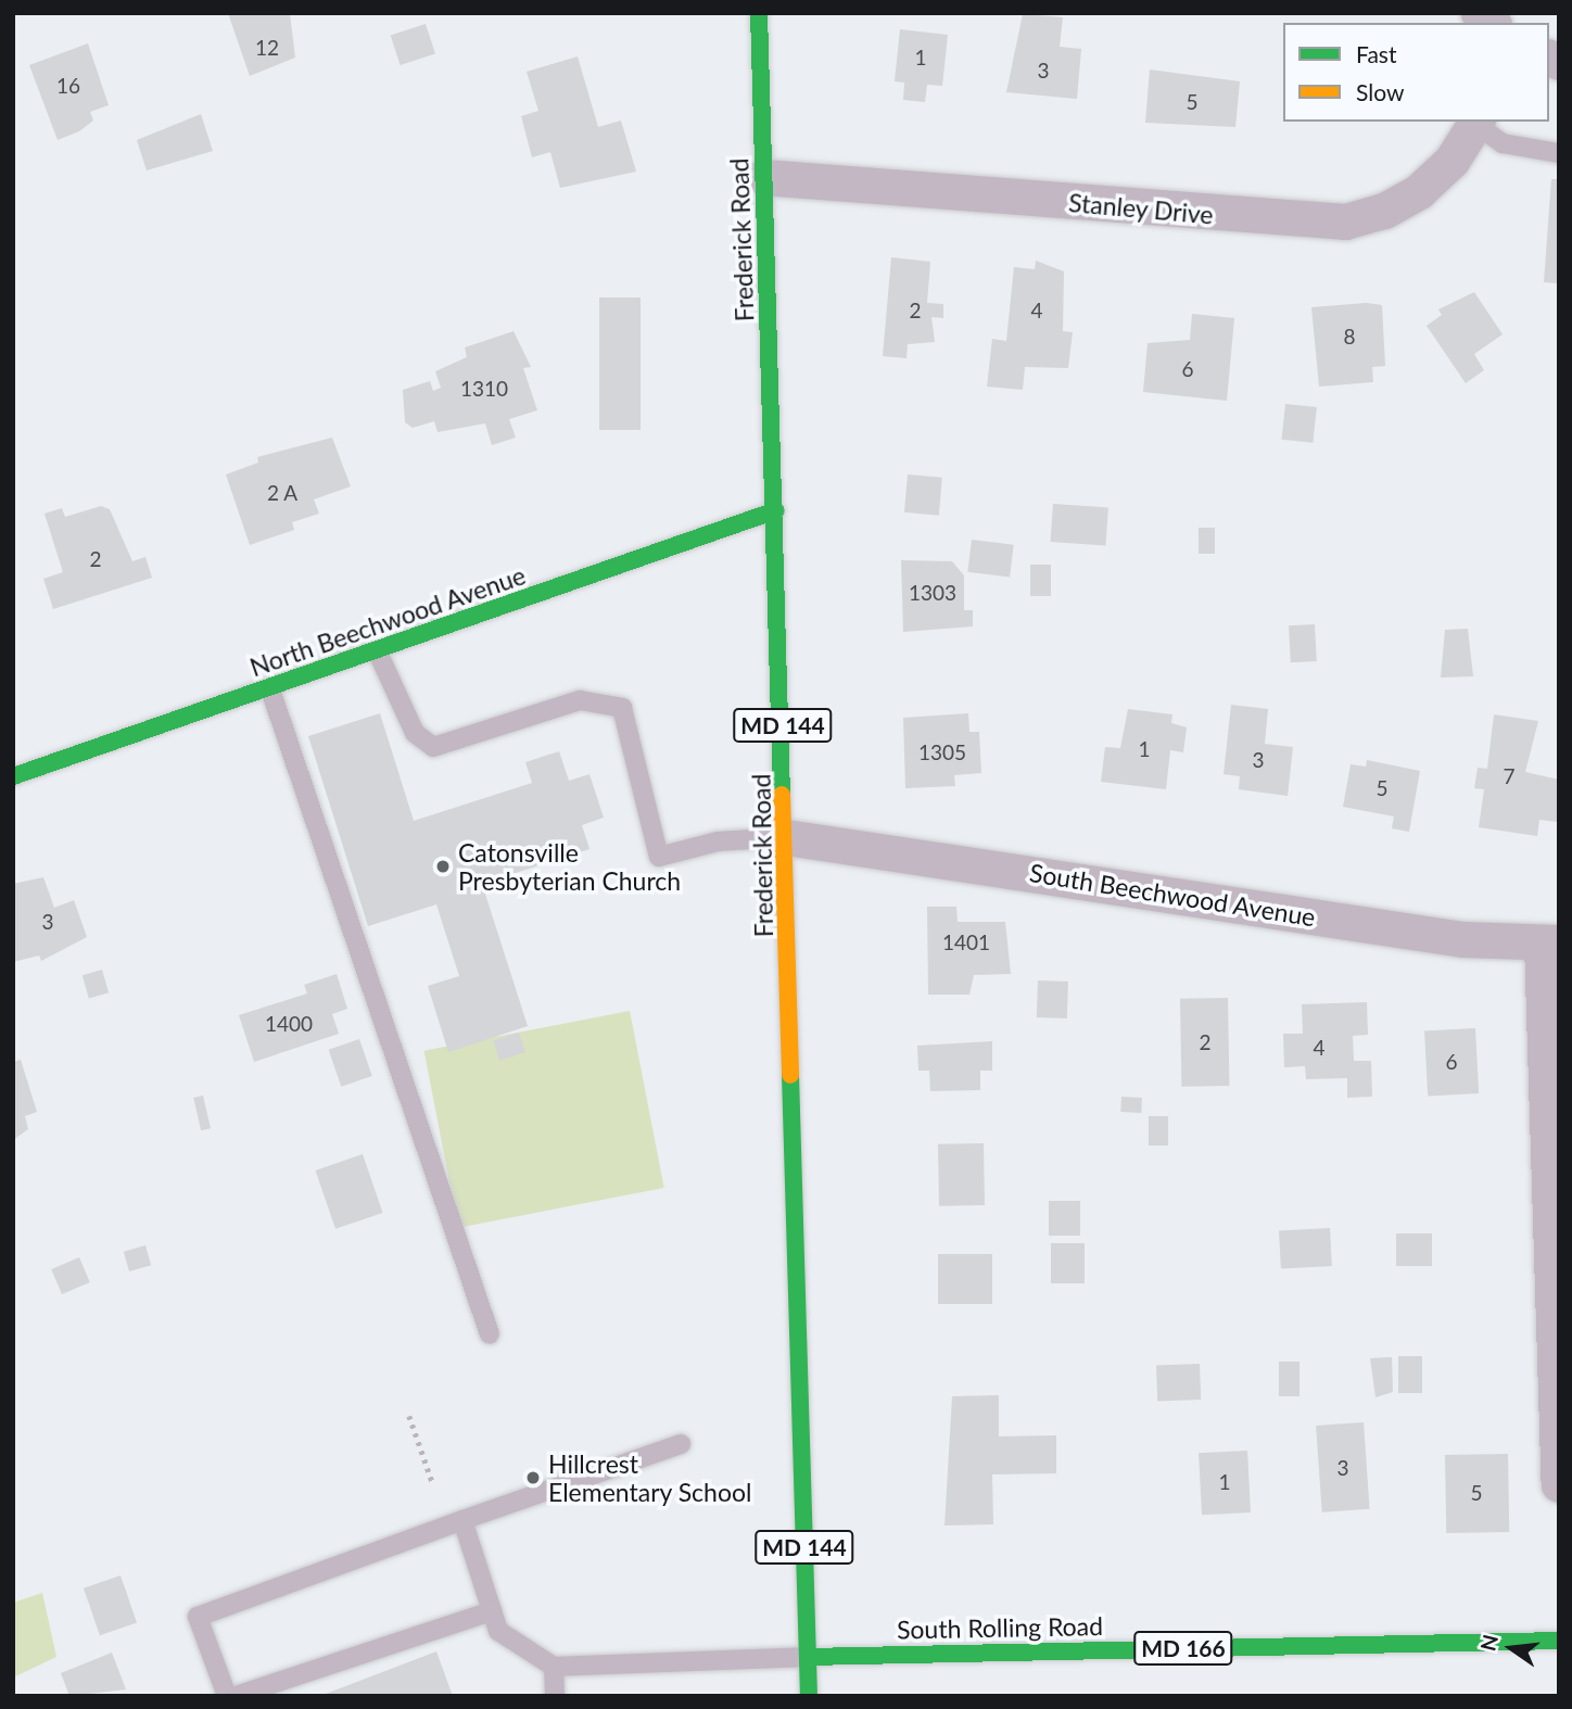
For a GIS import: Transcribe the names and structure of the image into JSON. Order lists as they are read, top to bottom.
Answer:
{
  "streets": {
    "main road": [
      "Frederick Road",
      "North Beechwood Avenue",
      "MD 144",
      "South Rolling Road",
      "MD 166"
    ],
    "street": ["Stanley Drive", "South Beechwood Avenue"]
  },
  "crossings": [
    ["Stanley Drive", "Frederick Road"],
    ["Frederick Road", "North Beechwood Avenue"],
    ["Frederick Road", "South Beechwood Avenue"],
    ["Frederick Road", "South Rolling Road"]
  ],
  "places": ["Catonsville Presbyterian Church", "Hillcrest Elementary School"],
  "house_numbers": [
    "12",
    "1",
    "3",
    "16",
    "5",
    "2",
    "4",
    "8",
    "6",
    "1310",
    "2 A",
    "2",
    "1303",
    "1",
    "1305",
    "3",
    "7",
    "5",
    "3",
    "1401",
    "1400",
    "2",
    "4",
    "6",
    "3",
    "1",
    "5"
  ],
  "legend": ["Fast", "Slow"],
  "north": "left"
}
